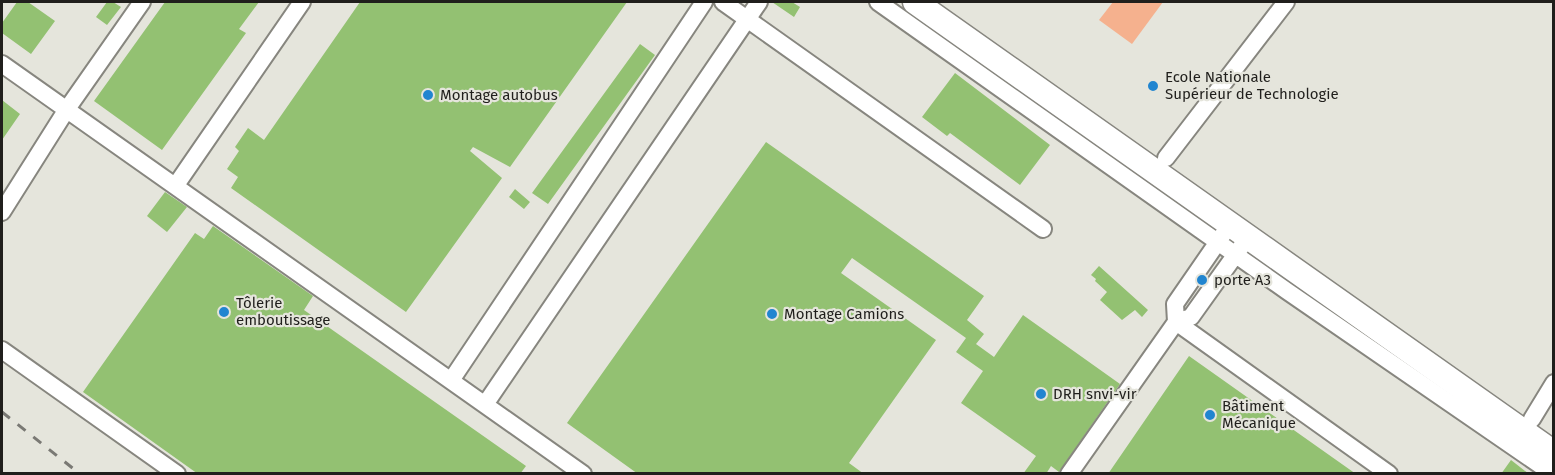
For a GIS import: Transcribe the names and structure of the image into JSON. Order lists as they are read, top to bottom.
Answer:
{
  "places": [
    "Ecole Nationale Supérieur de Technologie",
    "Montage autobus",
    "porte A3",
    "Tôlerie emboutissage",
    "Montage Camions",
    "DRH snvi-vir",
    "Bâtiment Mécanique"
  ]
}
